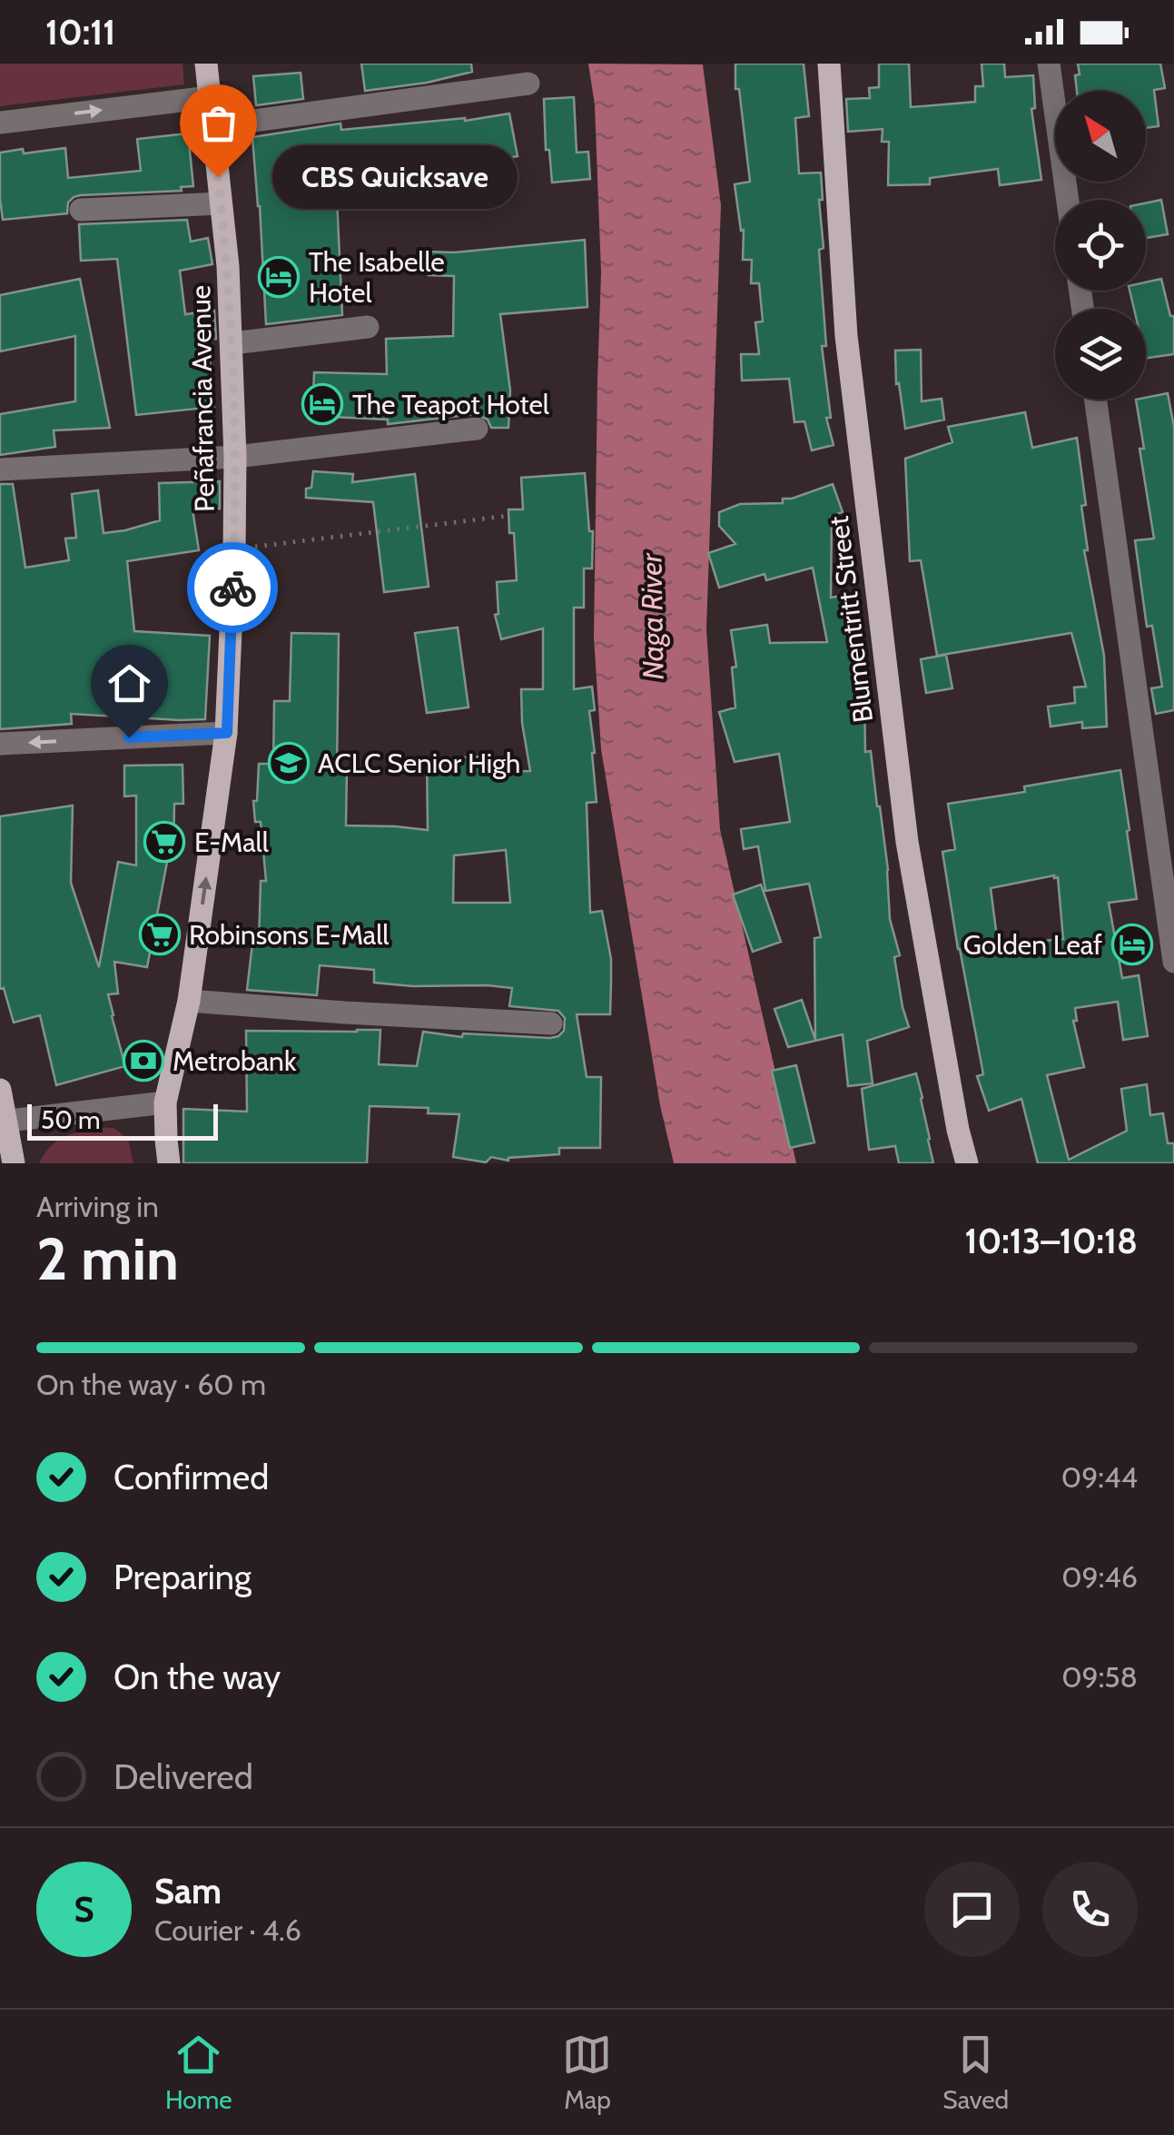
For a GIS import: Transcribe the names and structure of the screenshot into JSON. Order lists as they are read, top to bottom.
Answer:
{
  "streets": {
    "main road": ["Peñafrancia Avenue", "Blumentritt Street"]
  },
  "water": ["Naga River"],
  "places": {
    "other": ["CBS Quicksave"],
    "hotel": ["The Isabelle Hotel", "The Teapot Hotel", "Golden Leaf"],
    "school or university": ["ACLC Senior High"],
    "supermarket": ["E-Mall", "Robinsons E-Mall"],
    "bank": ["Metrobank"]
  },
  "scale_bar": "50 m",
  "north": "top left",
  "page": {
    "status": "10:11",
    "bubble": "CBS Quicksave",
    "scale": "50 m",
    "heading": ["2 min", "Arriving in", "10:13–10:18"],
    "panel": ["Sam", "Courier · 4.6"],
    "bar": "On the way · 60 m",
    "list": [
      ["Confirmed", "09:44"],
      ["Preparing", "09:46"],
      ["On the way", "09:58"],
      "Delivered"
    ],
    "round": "S",
    "tabs": ["Home", "Map", "Saved"]
  }
}
